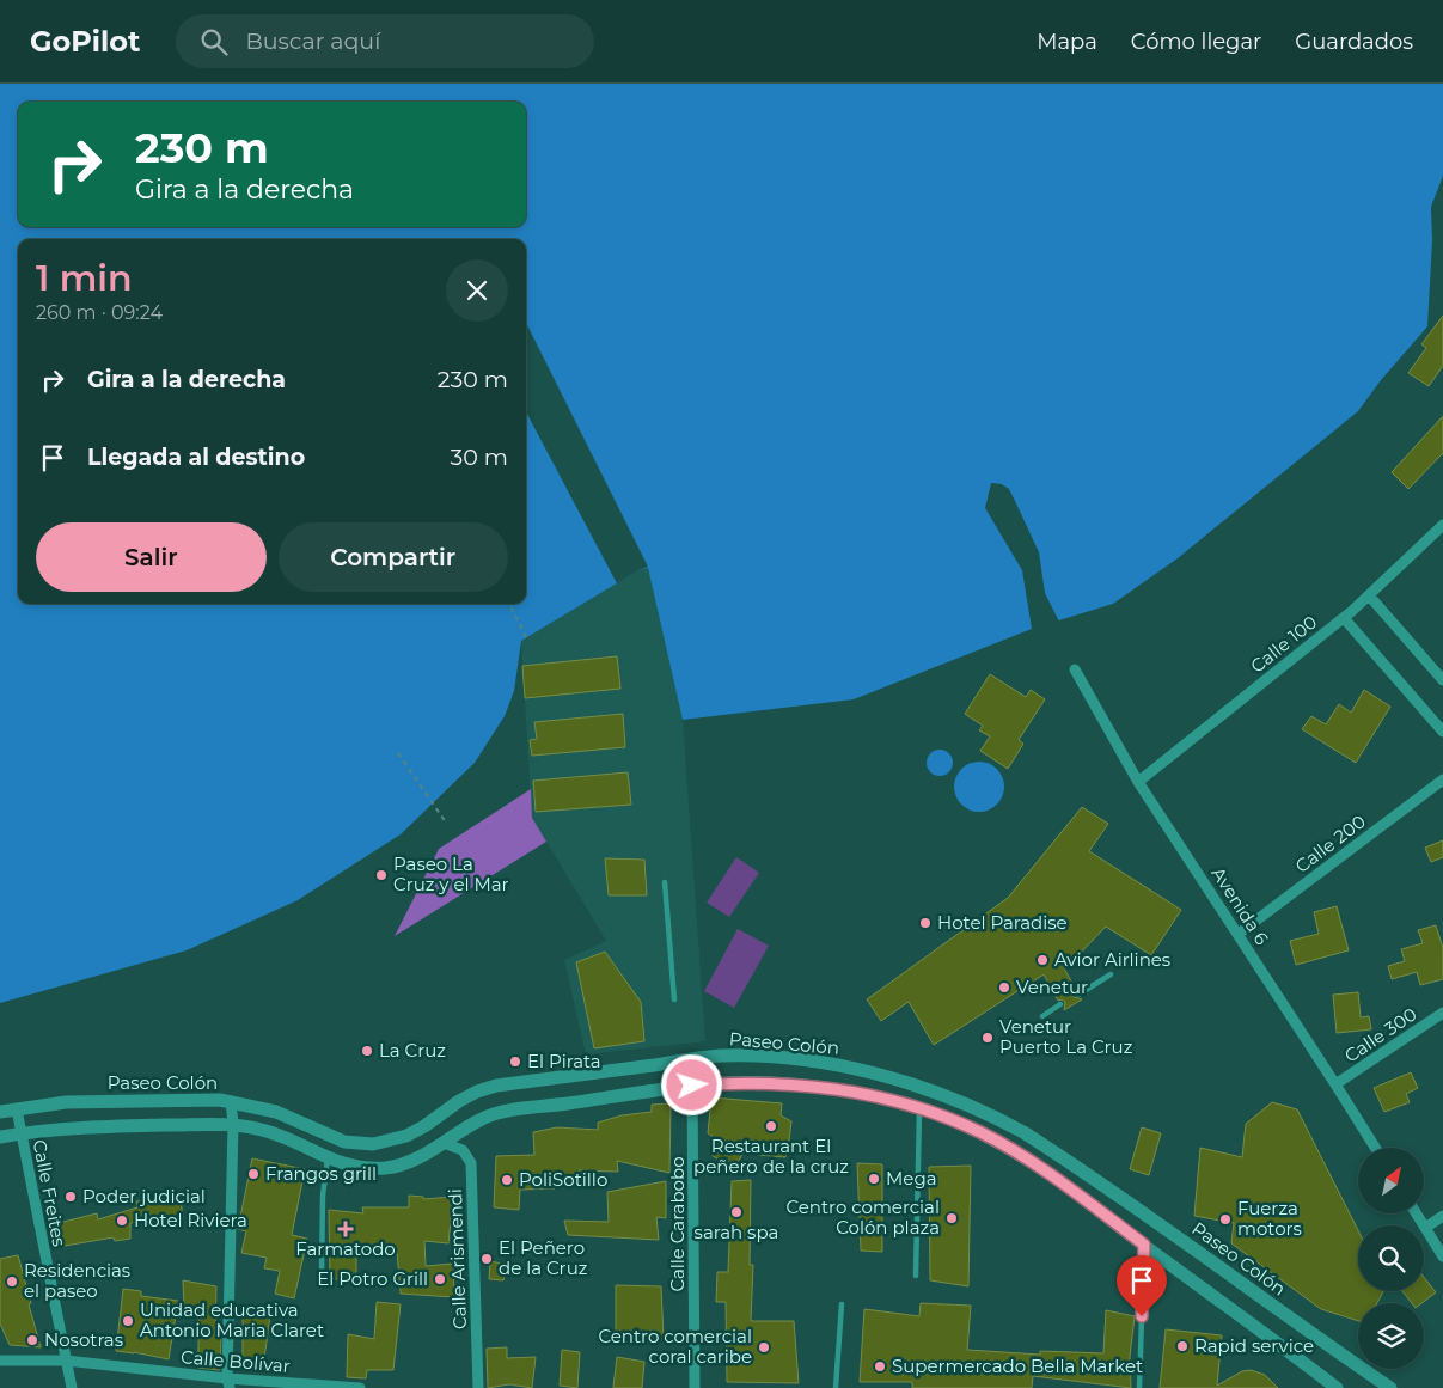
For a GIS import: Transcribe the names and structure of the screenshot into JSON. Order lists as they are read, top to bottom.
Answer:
{
  "streets": {
    "street": [
      "Calle 100",
      "Calle 200",
      "Avenida 6",
      "Calle 300",
      "Paseo Colón",
      "Calle Freites",
      "Calle Carabobo",
      "Calle Arismendi",
      "Calle Bolívar"
    ]
  },
  "crossings": [
    ["Calle 100", "Avenida 6"],
    ["Calle 200", "Avenida 6"],
    ["Avenida 6", "Calle 300"],
    ["Paseo Colón", "Calle Freites"],
    ["Paseo Colón", "Calle Carabobo"],
    ["Calle Freites", "Calle Bolívar"]
  ],
  "places": {
    "other": [
      "Paseo La Cruz y el Mar",
      "Hotel Paradise",
      "Avior Airlines",
      "Venetur",
      "Venetur Puerto La Cruz",
      "La Cruz",
      "El Pirata",
      "Restaurant El peñero de la cruz",
      "Frangos grill",
      "Mega",
      "PoliSotillo",
      "Poder judicial",
      "sarah spa",
      "Centro comercial Colón plaza",
      "Fuerza motors",
      "Hotel Riviera",
      "El Peñero de la Cruz",
      "El Potro Grill",
      "Residencias el paseo",
      "Unidad educativa Antonio Maria Claret",
      "Nosotras",
      "Rapid service",
      "Centro comercial coral caribe",
      "Supermercado Bella Market"
    ],
    "health": ["Farmatodo"]
  },
  "north": "top right",
  "page": {
    "header": "GoPilot",
    "search": "Buscar aquí",
    "nav": ["Mapa", "Cómo llegar", "Guardados"],
    "turn": ["230 m", "Gira a la derecha"],
    "heading": ["1 min", "260 m · 09:24"],
    "list": [
      {
        "name": "Gira a la derecha",
        "value": "230 m"
      },
      {
        "name": "Llegada al destino",
        "value": "30 m"
      }
    ],
    "buttons": ["Salir", "Compartir"]
  }
}
